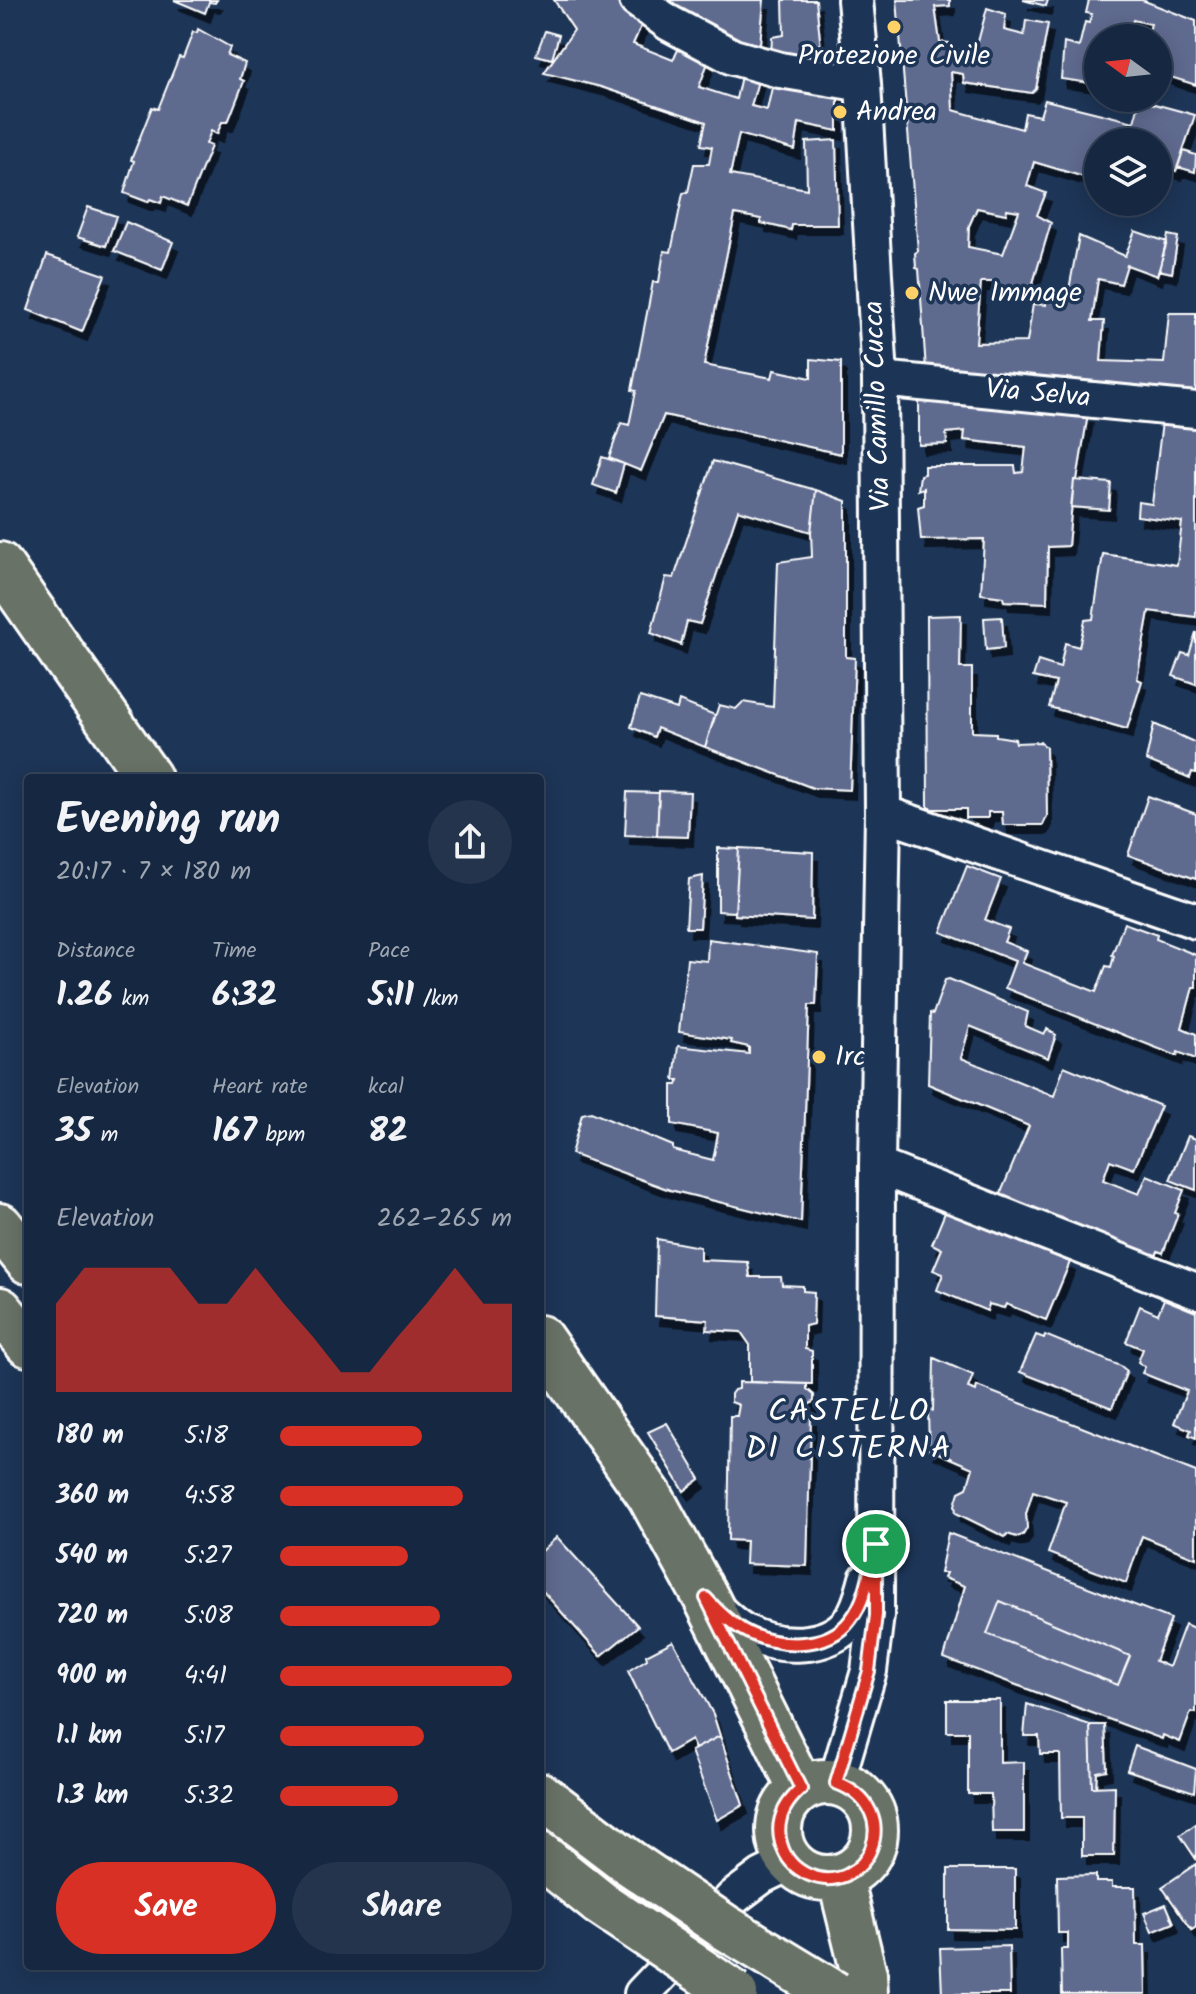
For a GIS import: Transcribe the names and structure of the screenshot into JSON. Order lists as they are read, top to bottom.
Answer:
{
  "streets": {
    "street": ["Via Selva", "Via Camillo Cucca"]
  },
  "crossings": [
    ["Via Selva", "Via Camillo Cucca"]
  ],
  "districts": ["CASTELLO DI CISTERNA"],
  "places": [
    "Protezione Civile",
    "Andrea",
    "Nwe Immage",
    "Irc"
  ],
  "north": "left",
  "page": {
    "heading": ["Evening run", "20:17 · 7 × 180 m"],
    "stats": [
      ["Distance", "1.26 km"],
      ["Time", "6:32"],
      ["Pace", "5:11 /km"],
      ["Elevation", "35 m"],
      ["Heart rate", "167 bpm"],
      ["kcal", "82"]
    ],
    "chart": ["Elevation", "262–265 m"],
    "list": [
      {
        "name": "180 m",
        "note": "5:18"
      },
      {
        "name": "360 m",
        "note": "4:58"
      },
      {
        "name": "540 m",
        "note": "5:27"
      },
      {
        "name": "720 m",
        "note": "5:08"
      },
      {
        "name": "900 m",
        "note": "4:41"
      },
      {
        "name": "1.1 km",
        "note": "5:17"
      },
      {
        "name": "1.3 km",
        "note": "5:32"
      }
    ],
    "buttons": ["Save", "Share"]
  }
}
